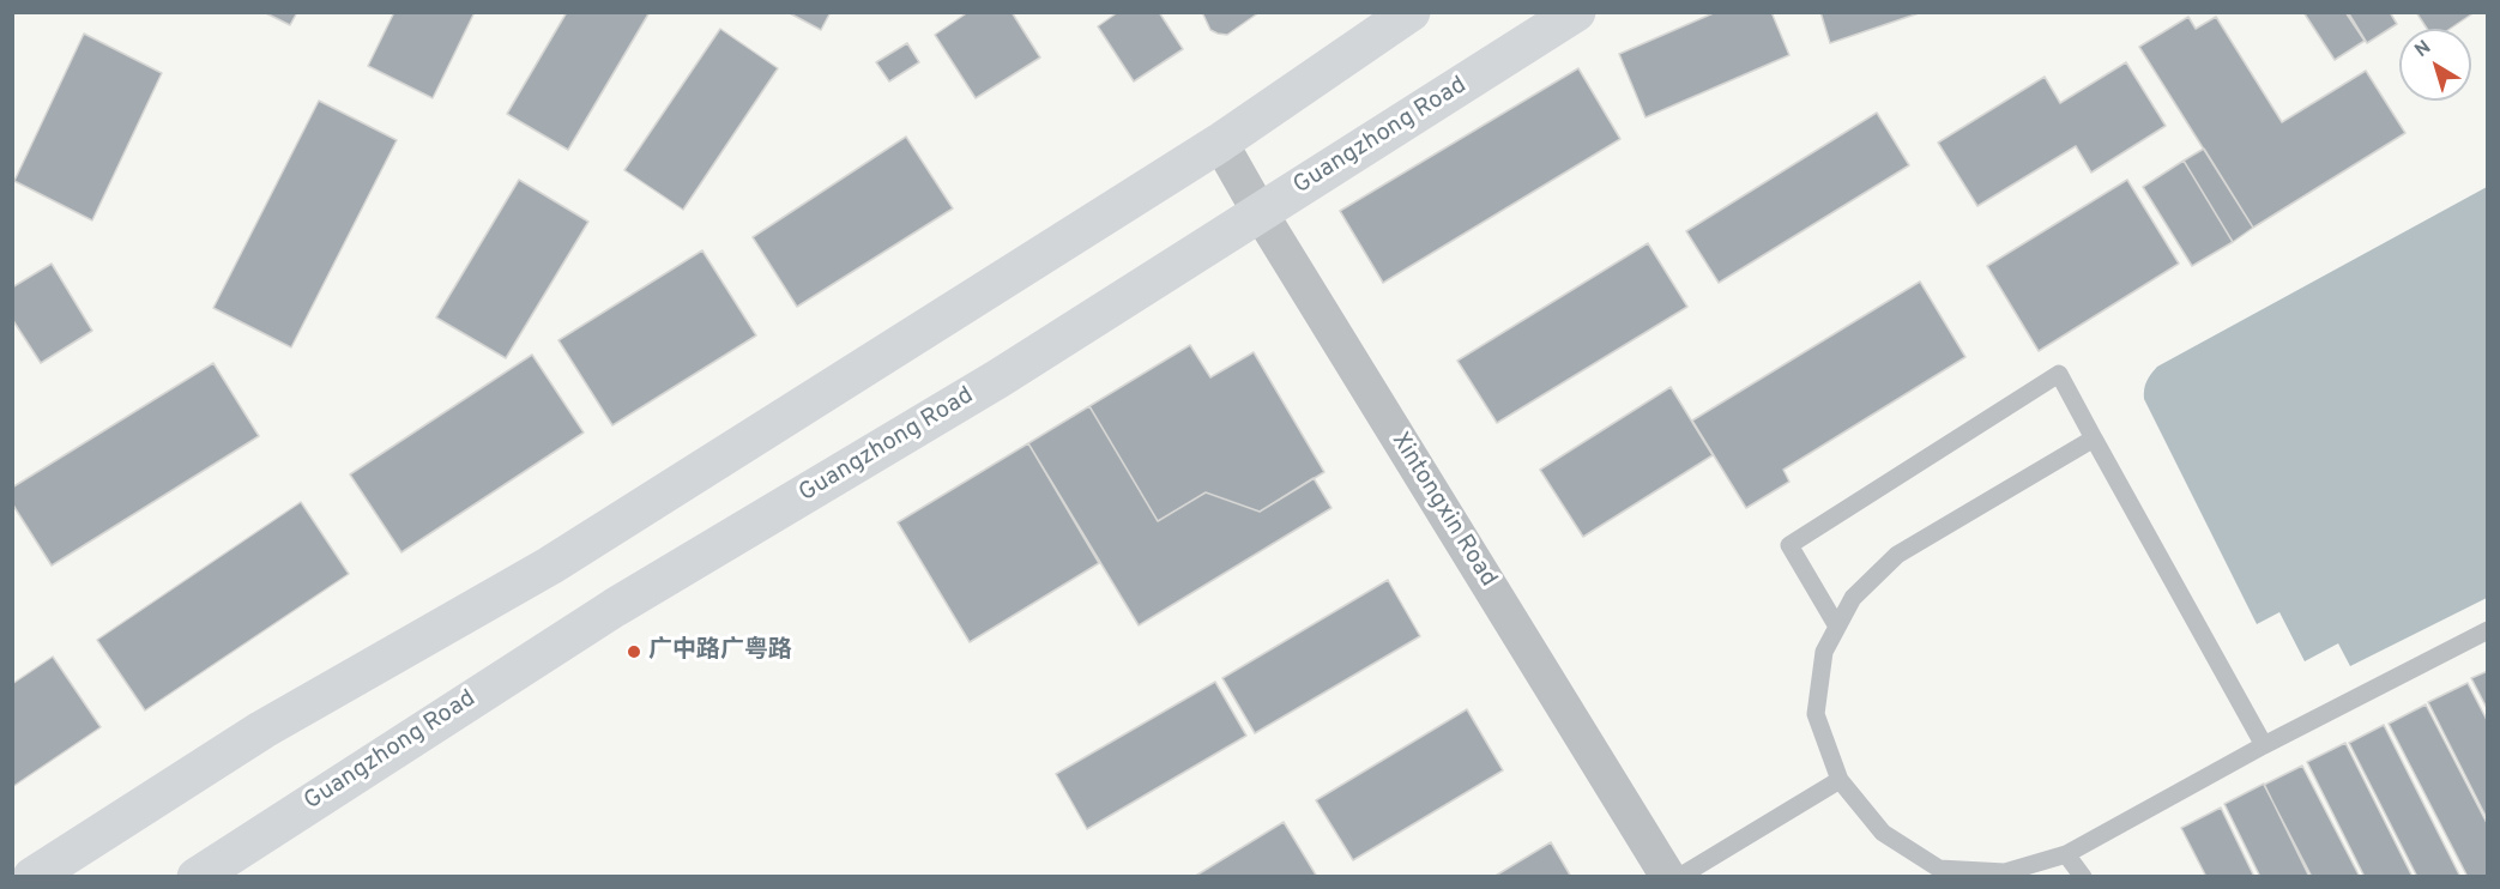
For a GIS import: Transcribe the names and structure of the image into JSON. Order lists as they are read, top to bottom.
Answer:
{
  "streets": {
    "main road": ["Guangzhong Road"],
    "street": ["Xintongxin Road"]
  },
  "crossings": [
    ["Guangzhong Road", "Xintongxin Road"]
  ],
  "places": ["广中路广粤路"],
  "north": "top left"
}
